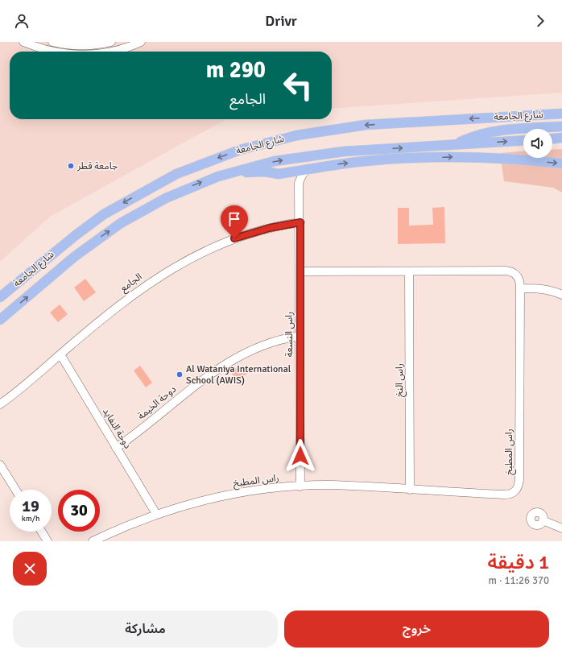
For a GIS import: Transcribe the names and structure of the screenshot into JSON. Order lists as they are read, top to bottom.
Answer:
{
  "streets": {
    "main road": ["شارع الجامعة"],
    "street": [
      "الجامع",
      "راس النسعة",
      "راس النخ",
      "دوحة الخيمة",
      "دوحة النفايد",
      "راس المطبخ"
    ]
  },
  "crossings": [
    ["الجامع", "راس النسعة"],
    ["الجامع", "دوحة النفايد"],
    ["راس النسعة", "دوحة الخيمة"],
    ["راس النسعة", "راس المطبخ"],
    ["راس النخ", "راس المطبخ"],
    ["دوحة الخيمة", "دوحة النفايد"],
    ["دوحة النفايد", "راس المطبخ"]
  ],
  "places": ["جامعة قطر", "Al Wataniya International School (AWIS)"],
  "page": {
    "header": "Drivr",
    "turn": ["290 m", "الجامع"],
    "speed": "19 km/h",
    "limit": "30",
    "heading": ["1 دقيقة", "370 m · 11:26"],
    "buttons": ["خروج", "مشاركة"]
  }
}
